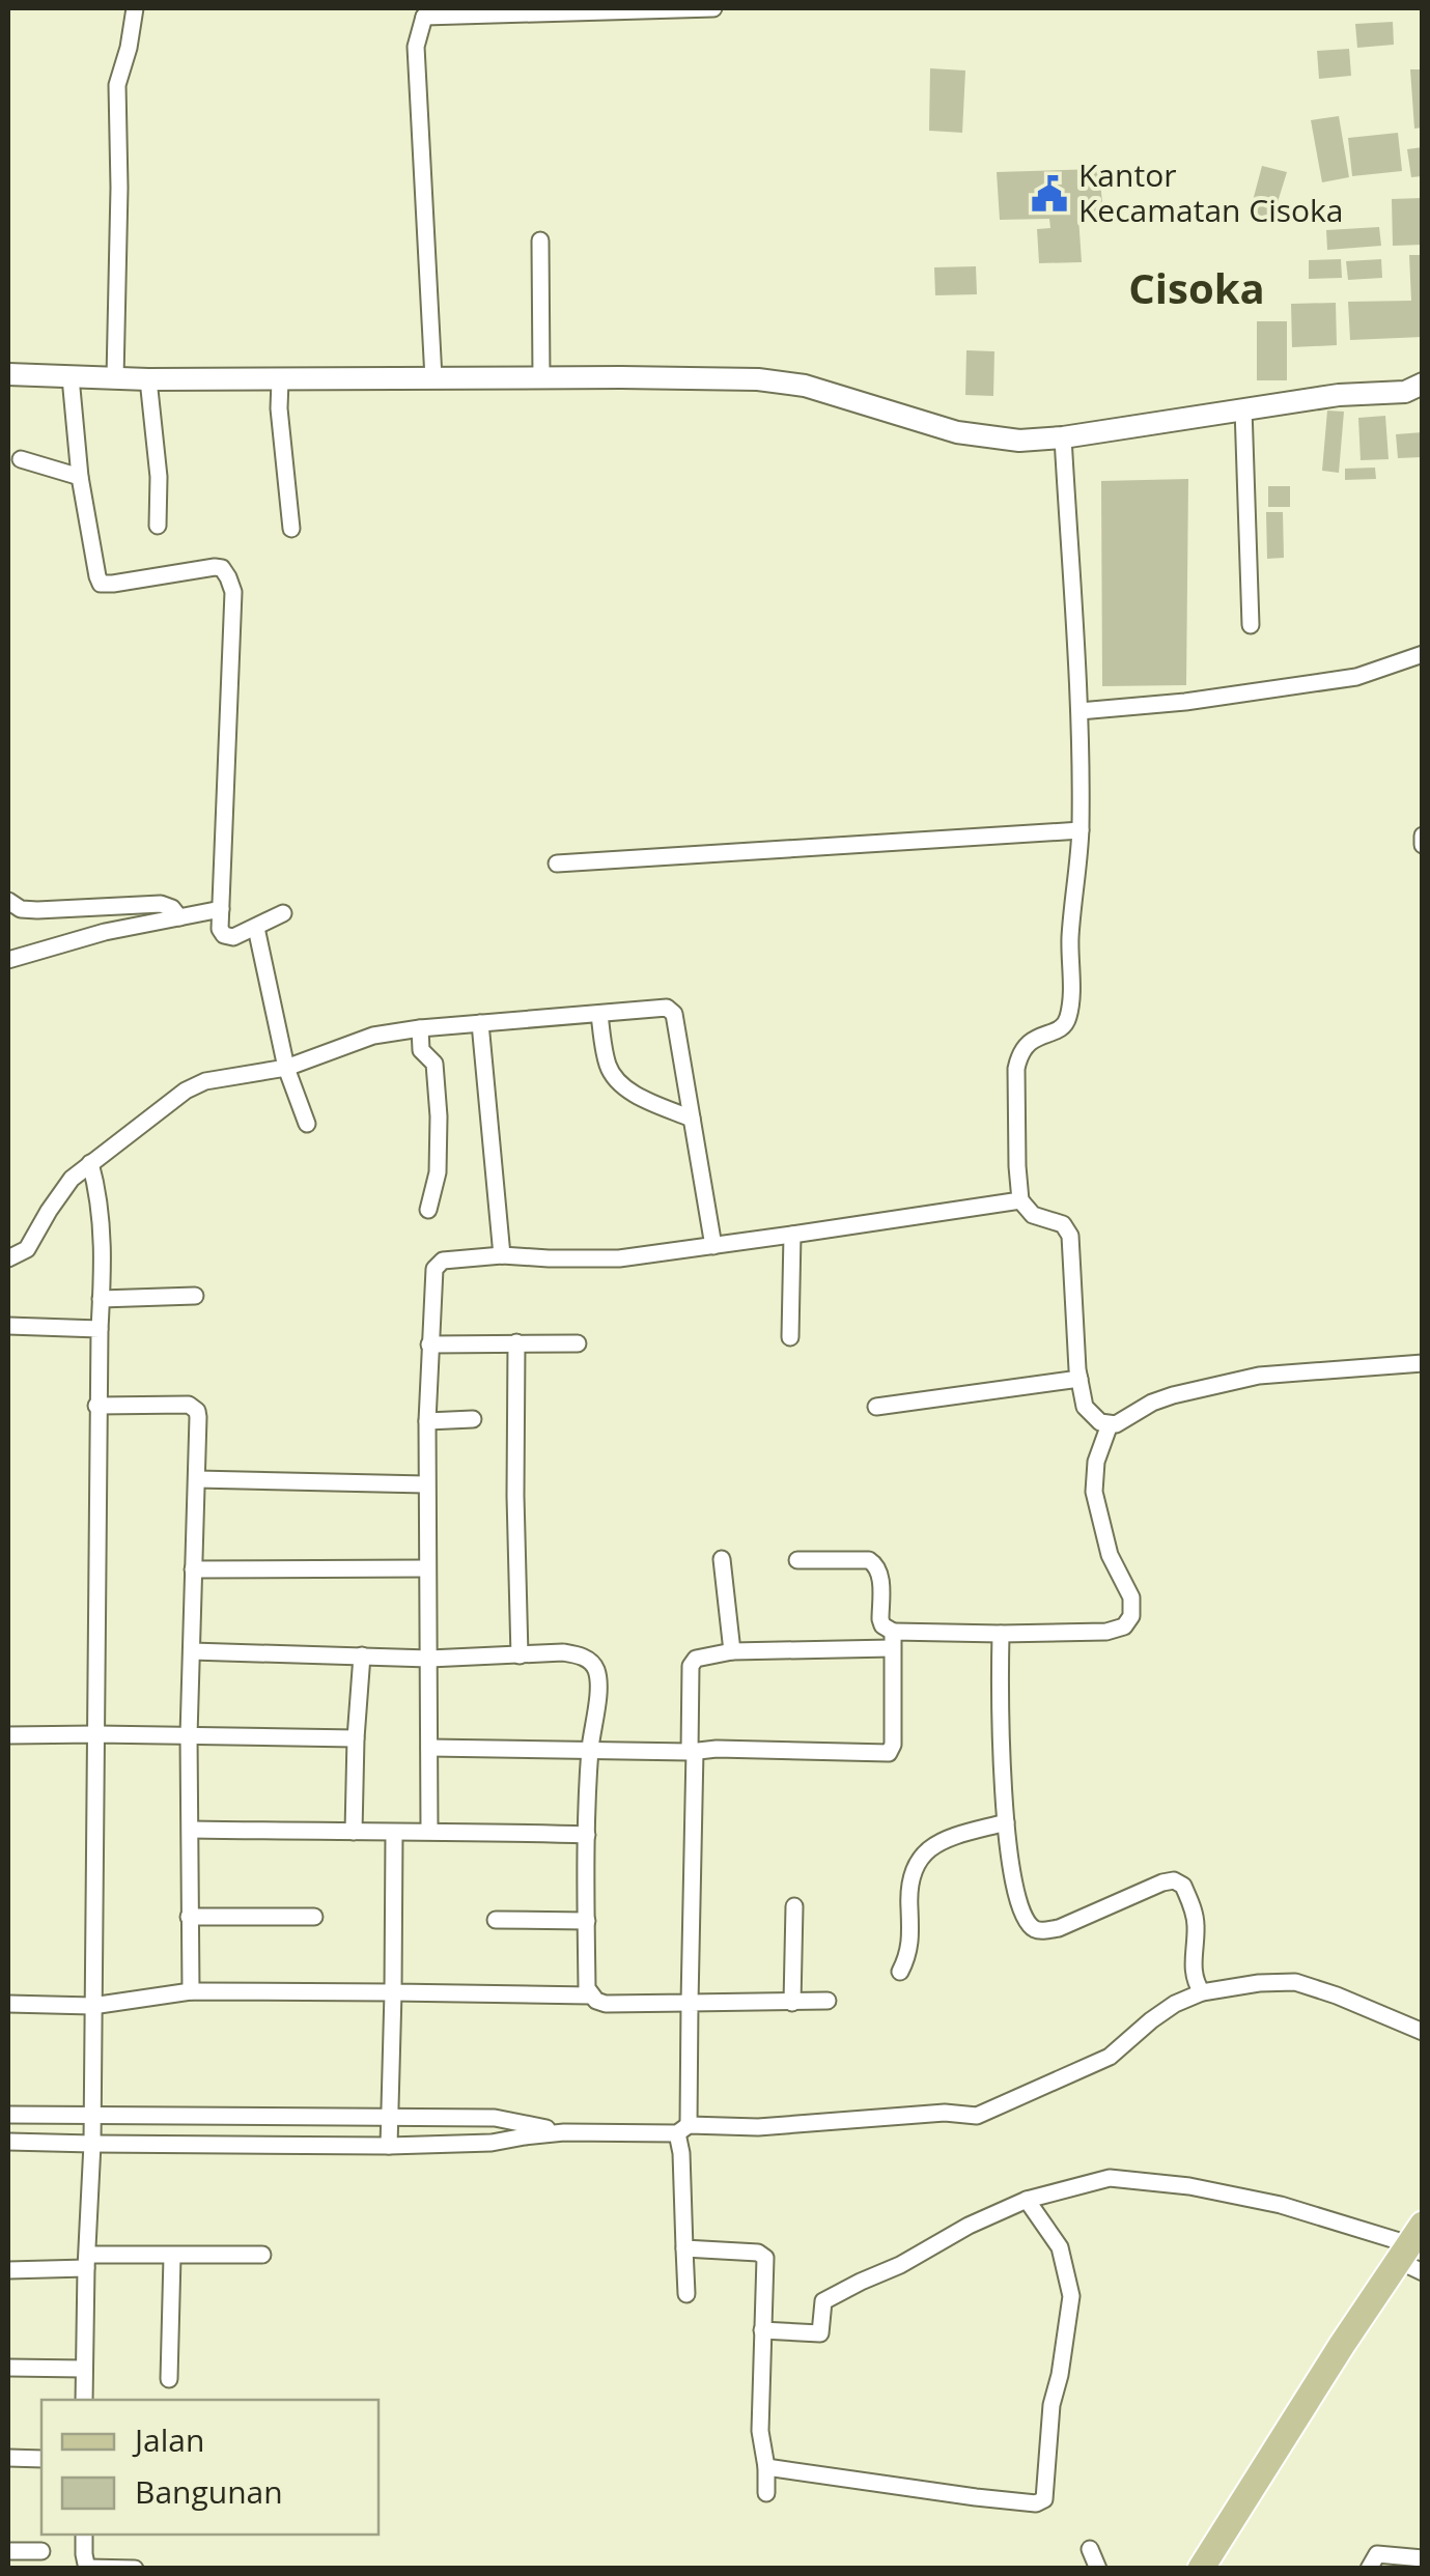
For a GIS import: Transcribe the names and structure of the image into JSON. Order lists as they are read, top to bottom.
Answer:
{
  "districts": ["Cisoka"],
  "places": {
    "public building": ["Kantor Kecamatan Cisoka"]
  },
  "legend": ["Jalan", "Bangunan"]
}
